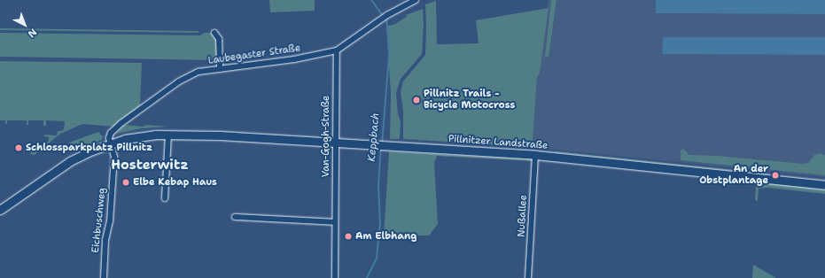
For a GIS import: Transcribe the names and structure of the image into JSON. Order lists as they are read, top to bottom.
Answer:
{
  "streets": {
    "main road": ["Pillnitzer Landstraße"],
    "street": [
      "Laubegaster Straße",
      "Van-Gogh-Straße",
      "Nußallee",
      "Eichbuschweg"
    ]
  },
  "crossings": [
    ["Laubegaster Straße", "Van-Gogh-Straße"],
    ["Laubegaster Straße", "Pillnitzer Landstraße"],
    ["Laubegaster Straße", "Eichbuschweg"],
    ["Van-Gogh-Straße", "Pillnitzer Landstraße"],
    ["Pillnitzer Landstraße", "Nußallee"],
    ["Pillnitzer Landstraße", "Eichbuschweg"]
  ],
  "districts": ["Hosterwitz"],
  "water": ["Keppbach"],
  "places": [
    "Pillnitz Trails - Bicycle Motocross",
    "Schlossparkplatz Pillnitz",
    "An der Obstplantage",
    "Elbe Kebap Haus",
    "Am Elbhang"
  ],
  "north": "bottom right"
}
